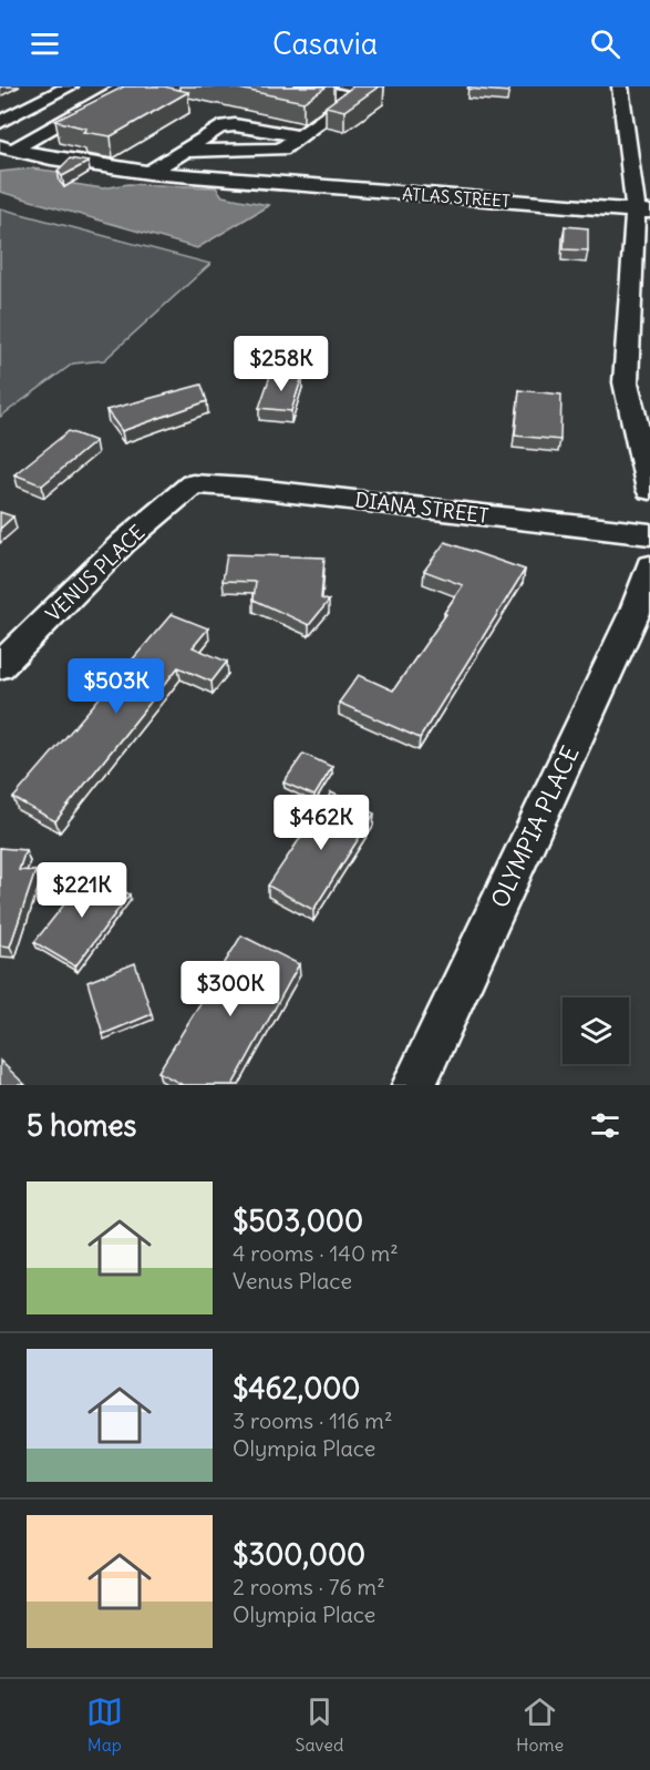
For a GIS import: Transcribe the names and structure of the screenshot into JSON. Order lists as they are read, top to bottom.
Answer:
{
  "streets": {
    "street": [
      "ATLAS STREET",
      "DIANA STREET",
      "VENUS PLACE",
      "OLYMPIA PLACE"
    ]
  },
  "crossings": [
    ["DIANA STREET", "VENUS PLACE"]
  ],
  "page": {
    "header": "Casavia",
    "price": [
      "$258K",
      "$503K",
      "$462K",
      "$221K",
      "$300K"
    ],
    "heading": "5 homes",
    "list": [
      {
        "name": "$503,000",
        "note": "4 rooms · 140 m² · Venus Place"
      },
      {
        "name": "$462,000",
        "note": "3 rooms · 116 m² · Olympia Place"
      },
      {
        "name": "$300,000",
        "note": "2 rooms · 76 m² · Olympia Place"
      }
    ],
    "tabs": ["Map", "Saved", "Home"]
  }
}
